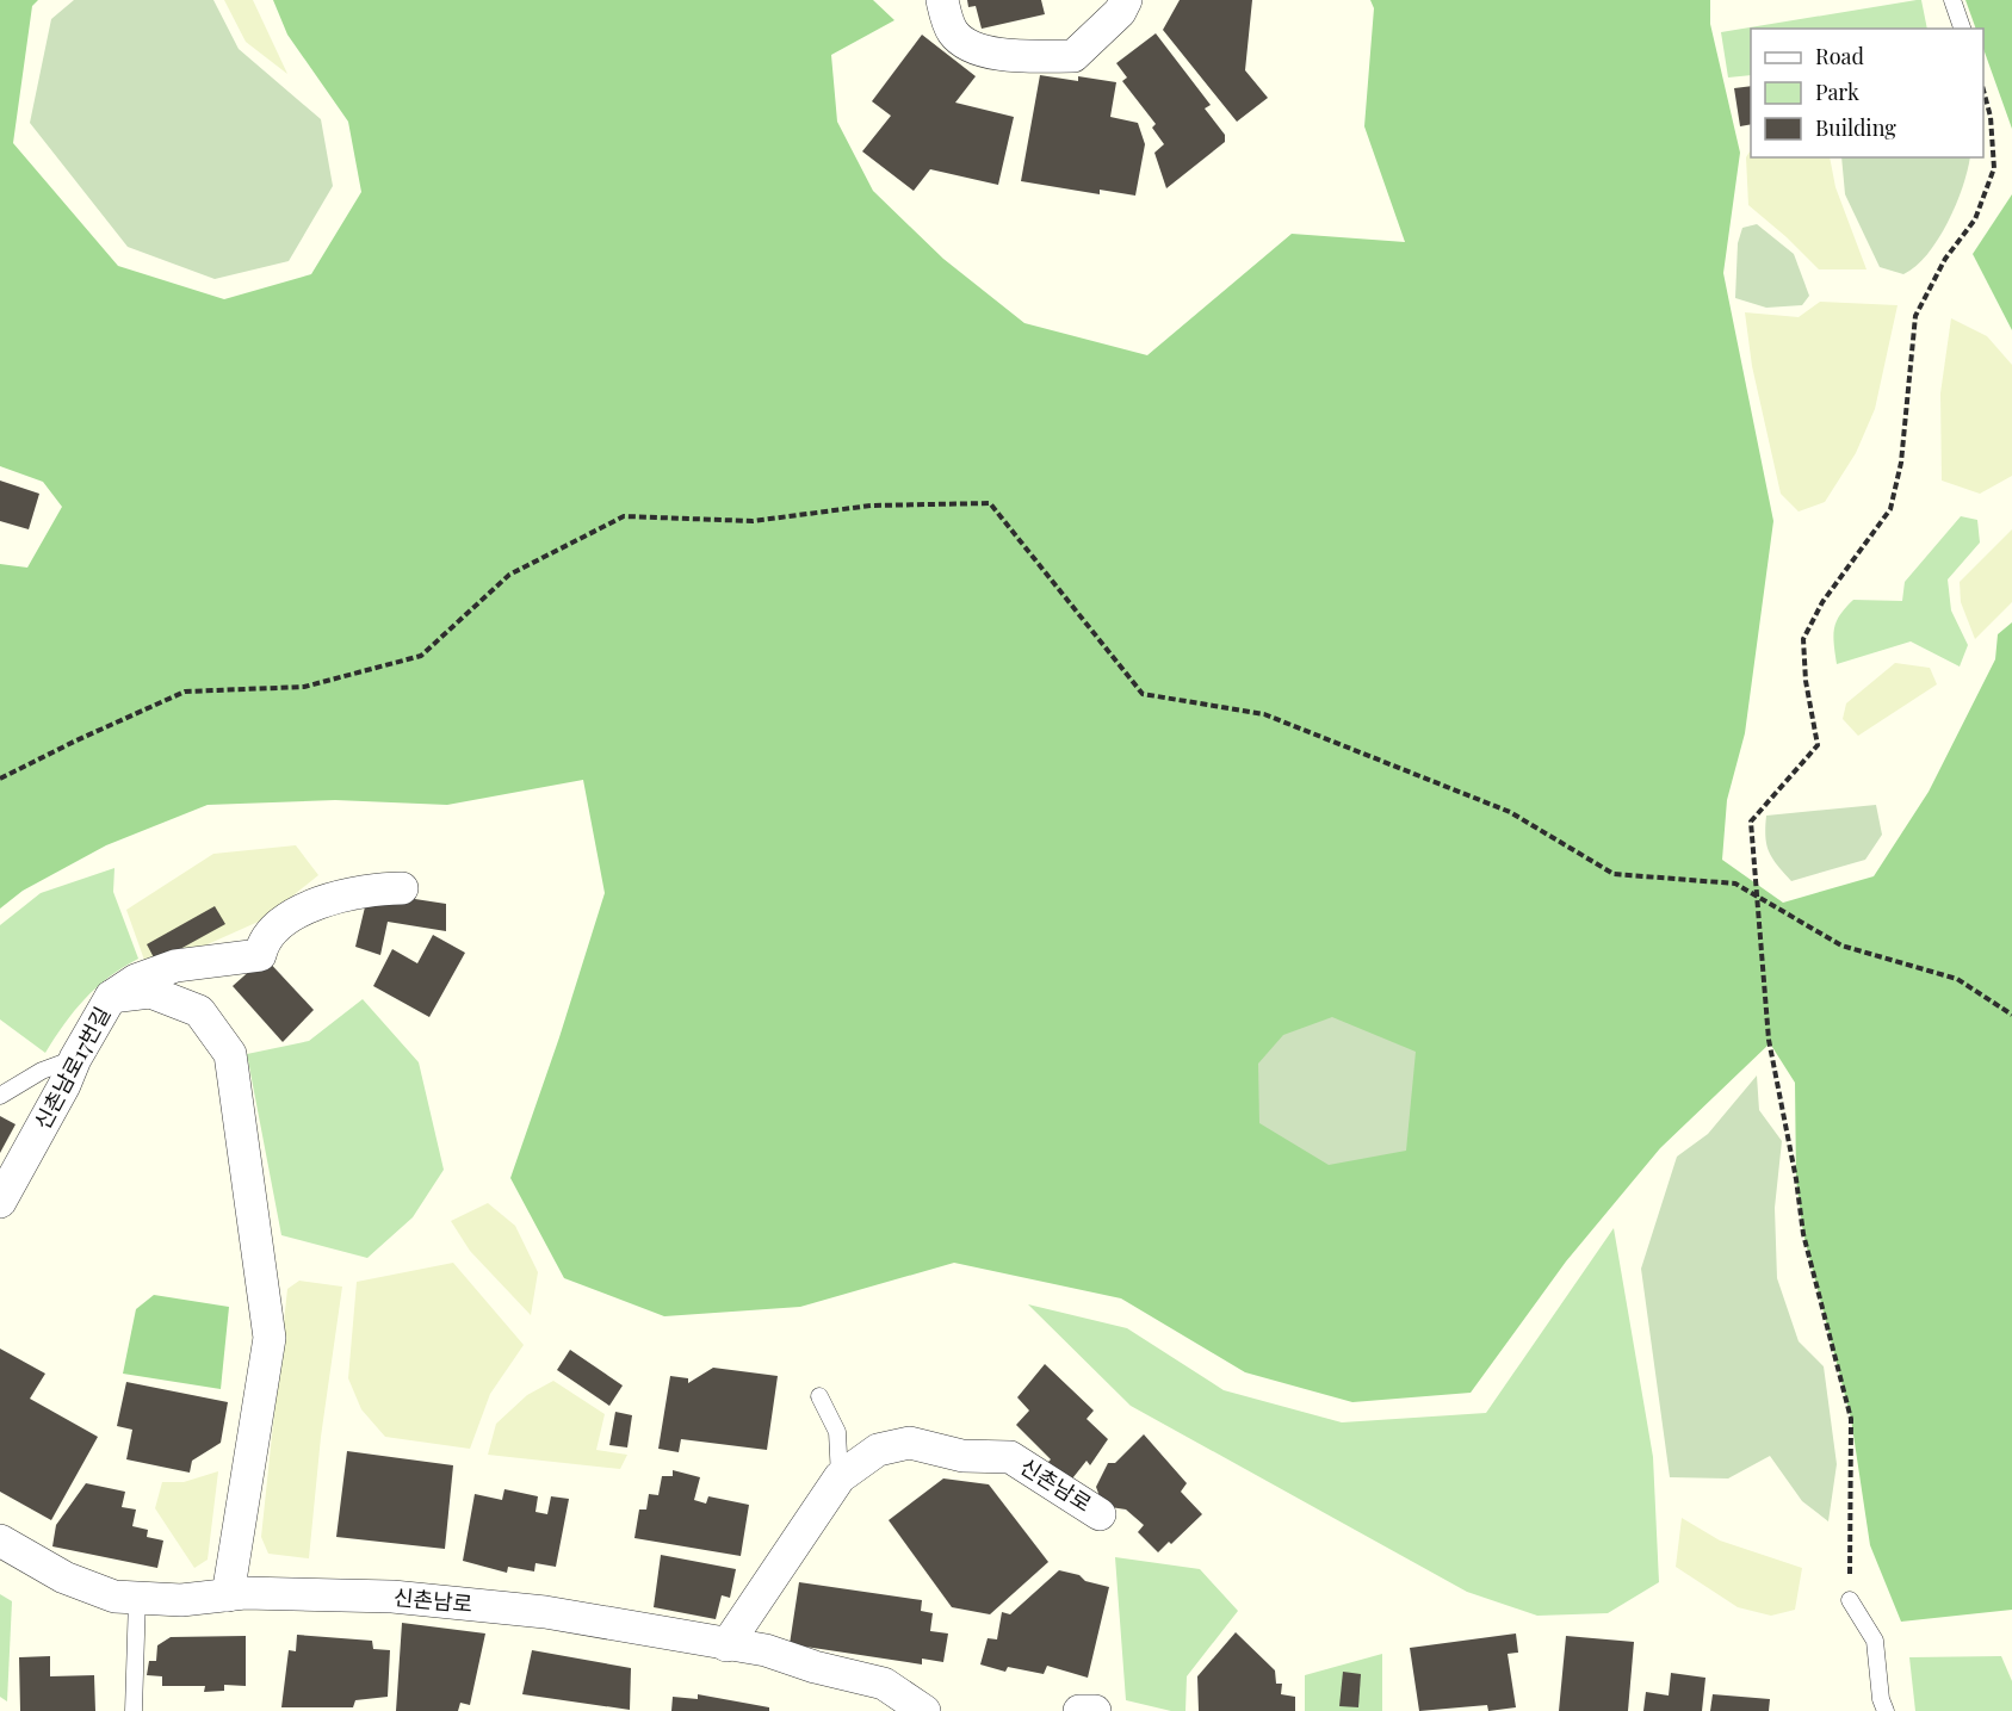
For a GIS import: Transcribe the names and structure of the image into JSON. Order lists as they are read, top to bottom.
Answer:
{
  "streets": {
    "street": ["신촌남로17번길", "신촌남로"]
  },
  "legend": ["Road", "Park", "Building"]
}
